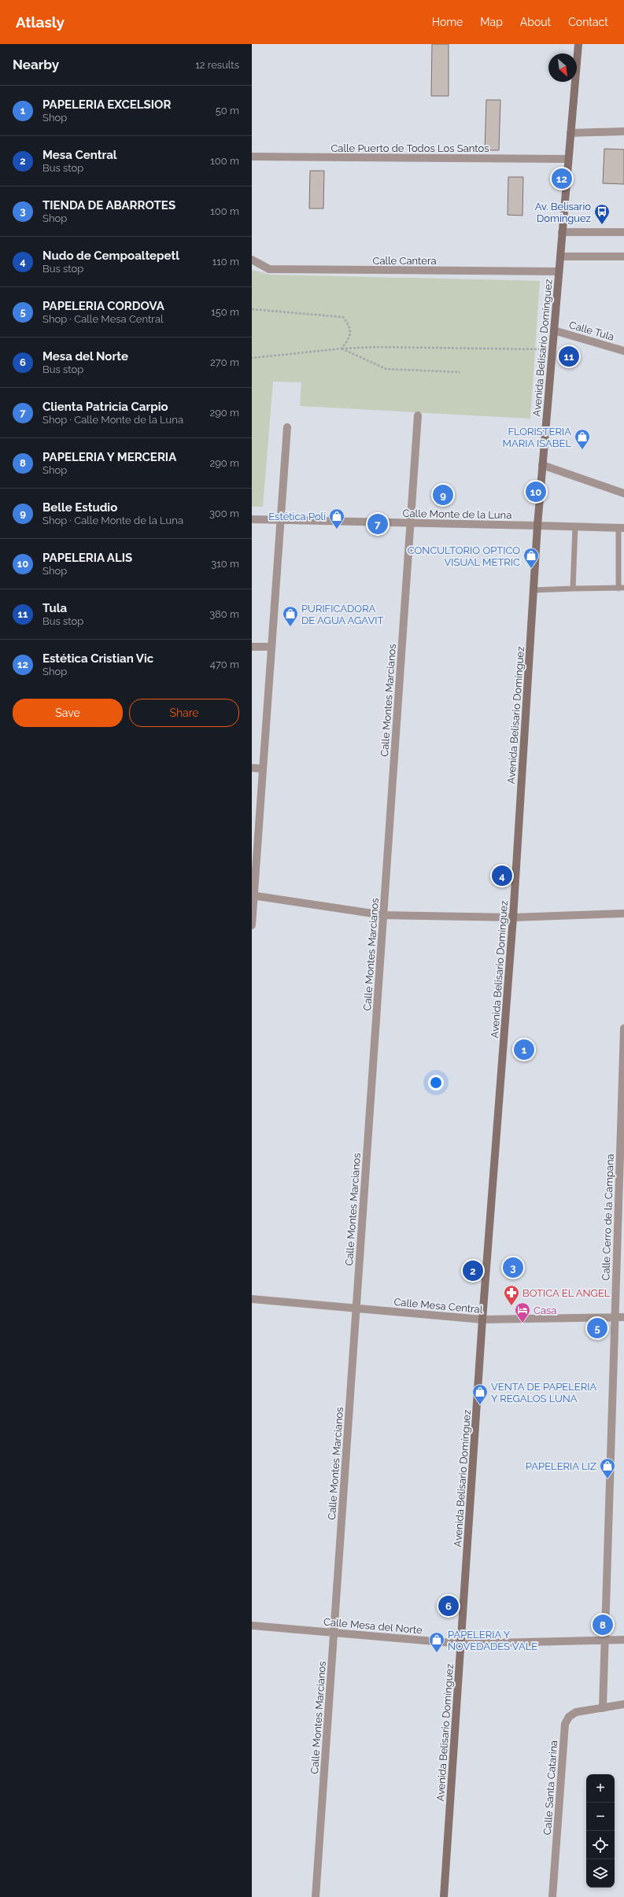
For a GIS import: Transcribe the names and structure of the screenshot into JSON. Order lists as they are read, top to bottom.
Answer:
{
  "streets": {
    "main road": ["Avenida Belisario Domínguez"],
    "street": [
      "Calle Puerto de Todos Los Santos",
      "Calle Cantera",
      "Calle Tula",
      "Calle Monte de la Luna",
      "Calle Montes Marcianos",
      "Calle Cerro de la Campana",
      "Calle Mesa Central",
      "Calle Mesa del Norte",
      "Calle Santa Catarina"
    ]
  },
  "crossings": [
    ["Calle Puerto de Todos Los Santos", "Avenida Belisario Domínguez"],
    ["Calle Cantera", "Avenida Belisario Domínguez"],
    ["Calle Tula", "Avenida Belisario Domínguez"],
    ["Avenida Belisario Domínguez", "Calle Monte de la Luna"],
    ["Avenida Belisario Domínguez", "Calle Mesa Central"],
    ["Avenida Belisario Domínguez", "Calle Mesa del Norte"],
    ["Calle Monte de la Luna", "Calle Montes Marcianos"],
    ["Calle Montes Marcianos", "Calle Mesa Central"],
    ["Calle Montes Marcianos", "Calle Mesa del Norte"],
    ["Calle Cerro de la Campana", "Calle Mesa Central"],
    ["Calle Cerro de la Campana", "Calle Mesa del Norte"],
    ["Calle Cerro de la Campana", "Calle Santa Catarina"]
  ],
  "places": {
    "bus stop": ["Av. Belisario Domínguez"],
    "shop": [
      "FLORISTERIA MARIA ISABEL",
      "Estética Poli",
      "CONCULTORIO OPTICO VISUAL METRIC",
      "PURIFICADORA DE AGUA AGAVIT",
      "VENTA DE PAPELERIA Y REGALOS LUNA",
      "PAPELERIA LIZ",
      "PAPELERIA Y NOVEDADES VALE"
    ],
    "pharmacy": ["BOTICA EL ANGEL"],
    "hotel": ["Casa"]
  },
  "north": "bottom right",
  "page": {
    "header": "Atlasly",
    "nav": [
      "Home",
      "Map",
      "About",
      "Contact"
    ],
    "heading": ["Nearby", "12 results"],
    "list": [
      {
        "mark": "1",
        "name": "PAPELERIA EXCELSIOR",
        "note": "Shop",
        "value": "50 m"
      },
      {
        "mark": "2",
        "name": "Mesa Central",
        "note": "Bus stop",
        "value": "100 m"
      },
      {
        "mark": "3",
        "name": "TIENDA DE ABARROTES",
        "note": "Shop",
        "value": "100 m"
      },
      {
        "mark": "4",
        "name": "Nudo de Cempoaltepetl",
        "note": "Bus stop",
        "value": "110 m"
      },
      {
        "mark": "5",
        "name": "PAPELERIA CORDOVA",
        "note": "Shop · Calle Mesa Central",
        "value": "150 m"
      },
      {
        "mark": "6",
        "name": "Mesa del Norte",
        "note": "Bus stop",
        "value": "270 m"
      },
      {
        "mark": "7",
        "name": "Clienta Patricia Carpio",
        "note": "Shop · Calle Monte de la Luna",
        "value": "290 m"
      },
      {
        "mark": "8",
        "name": "PAPELERIA Y MERCERIA",
        "note": "Shop",
        "value": "290 m"
      },
      {
        "mark": "9",
        "name": "Belle Estudio",
        "note": "Shop · Calle Monte de la Luna",
        "value": "300 m"
      },
      {
        "mark": "10",
        "name": "PAPELERIA ALIS",
        "note": "Shop",
        "value": "310 m"
      },
      {
        "mark": "11",
        "name": "Tula",
        "note": "Bus stop",
        "value": "380 m"
      },
      {
        "mark": "12",
        "name": "Estética Cristian Vic",
        "note": "Shop",
        "value": "470 m"
      }
    ],
    "pins": [
      "12",
      "11",
      "10",
      "9",
      "7",
      "4",
      "1",
      "3",
      "2",
      "5",
      "6",
      "8"
    ],
    "buttons": ["Save", "Share"],
    "map_buttons": ["+", "−"]
  }
}
